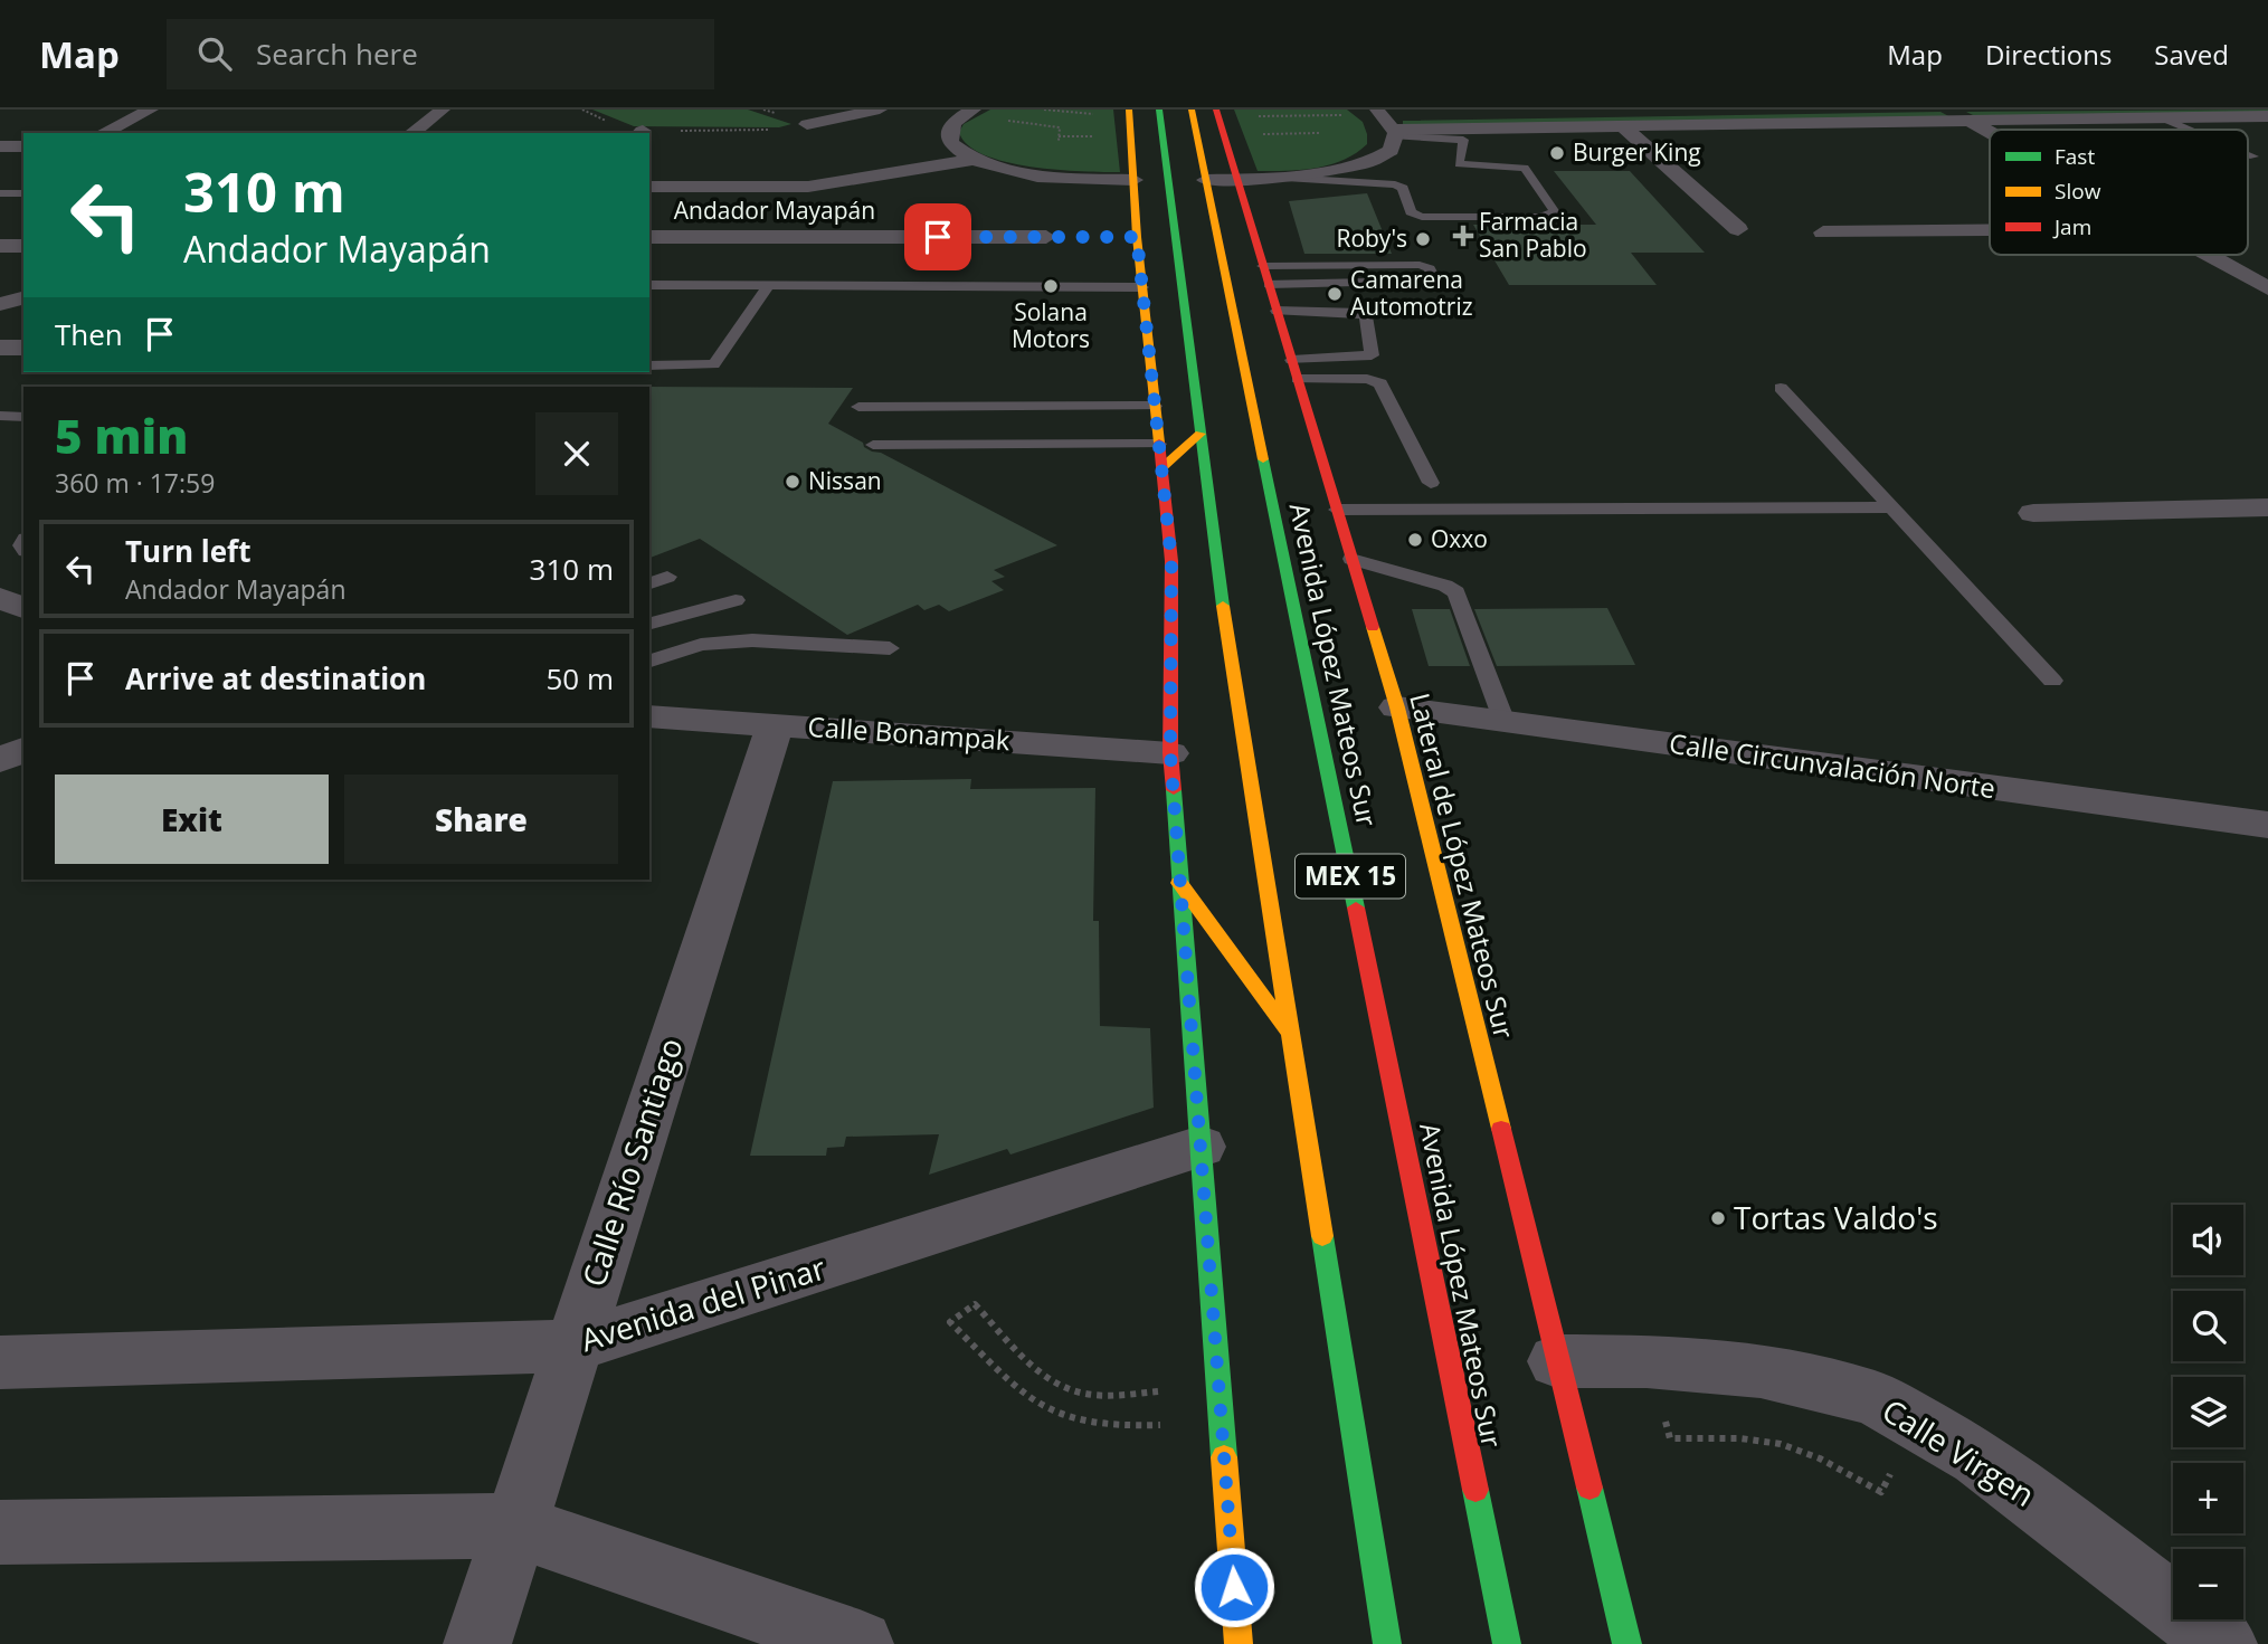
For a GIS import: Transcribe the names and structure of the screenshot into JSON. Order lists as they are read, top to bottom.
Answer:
{
  "streets": {
    "main road": ["Avenida López Mateos Sur", "Lateral de López Mateos Sur", "MEX 15"],
    "street": [
      "Andador Mayapán",
      "Calle Bonampak",
      "Calle Circunvalación Norte",
      "Calle Río Santiago",
      "Avenida del Pinar",
      "Calle Virgen"
    ]
  },
  "crossings": [
    ["Calle Bonampak", "Calle Río Santiago"],
    ["Calle Circunvalación Norte", "Lateral de López Mateos Sur"],
    ["Lateral de López Mateos Sur", "Calle Virgen"],
    ["Calle Río Santiago", "Avenida del Pinar"]
  ],
  "places": {
    "other": [
      "Burger King",
      "Roby's",
      "Solana Motors",
      "Camarena Automotriz",
      "Nissan",
      "Oxxo",
      "Tortas Valdo's"
    ],
    "health": ["Farmacia San Pablo"]
  },
  "legend": ["Fast", "Slow", "Jam"],
  "page": {
    "header": "Map",
    "search": "Search here",
    "nav": ["Map", "Directions", "Saved"],
    "turn": ["310 m", "Andador Mayapán"],
    "then": "Then",
    "heading": ["5 min", "360 m · 17:59"],
    "list": [
      {
        "name": "Turn left",
        "note": "Andador Mayapán",
        "value": "310 m"
      },
      {
        "name": "Arrive at destination",
        "value": "50 m"
      }
    ],
    "buttons": ["Exit", "Share"],
    "map_buttons": ["+", "−"]
  }
}
